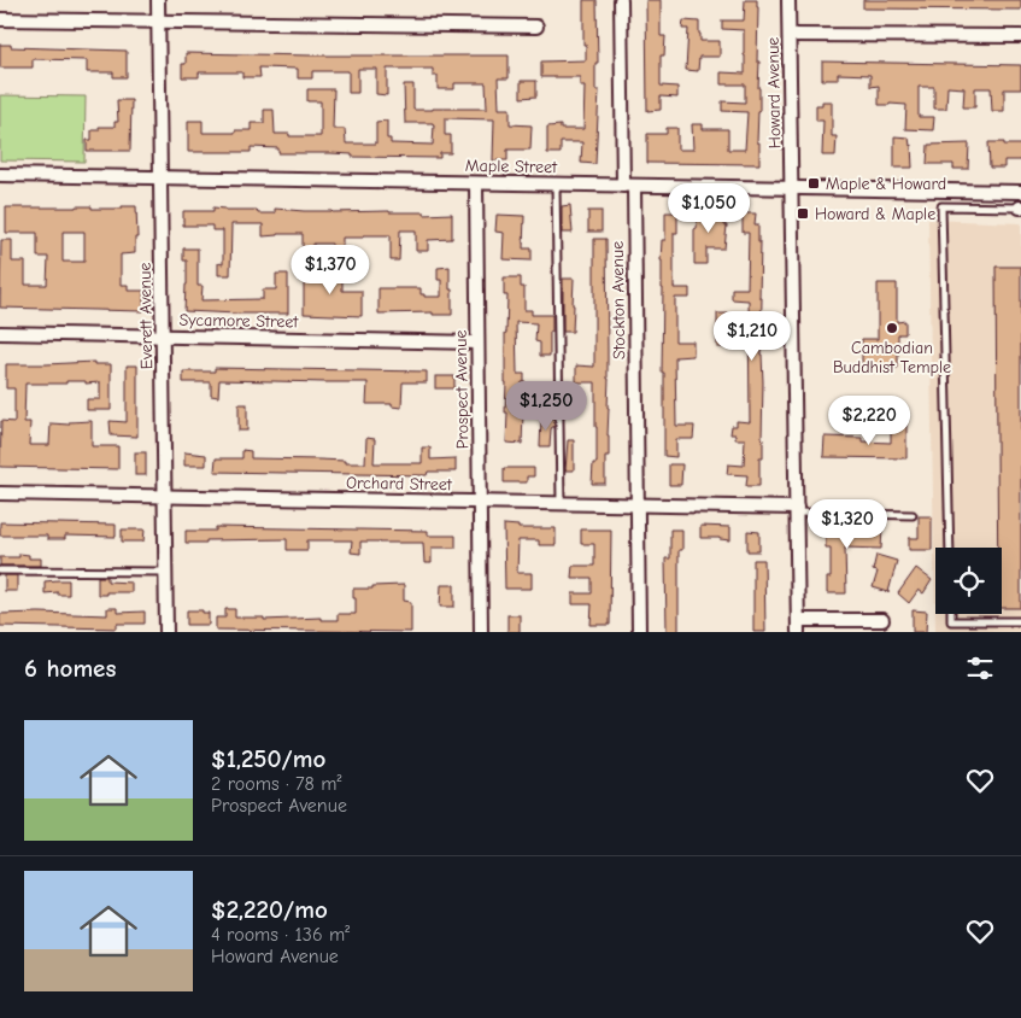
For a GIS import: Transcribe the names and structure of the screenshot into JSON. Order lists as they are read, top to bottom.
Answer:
{
  "streets": {
    "street": [
      "Howard Avenue",
      "Maple Street",
      "Stockton Avenue",
      "Everett Avenue",
      "Sycamore Street",
      "Prospect Avenue",
      "Orchard Street"
    ]
  },
  "crossings": [
    ["Howard Avenue", "Maple Street"],
    ["Howard Avenue", "Orchard Street"],
    ["Maple Street", "Stockton Avenue"],
    ["Maple Street", "Everett Avenue"],
    ["Maple Street", "Prospect Avenue"],
    ["Stockton Avenue", "Orchard Street"],
    ["Everett Avenue", "Sycamore Street"],
    ["Everett Avenue", "Orchard Street"],
    ["Sycamore Street", "Prospect Avenue"],
    ["Prospect Avenue", "Orchard Street"]
  ],
  "places": {
    "transit": ["Maple & Howard", "Howard & Maple"],
    "other": ["Cambodian Buddhist Temple"]
  },
  "page": {
    "price": [
      "$1,050",
      "$1,370",
      "$1,210",
      "$1,250",
      "$2,220",
      "$1,320"
    ],
    "heading": "6 homes",
    "list": [
      {
        "name": "$1,250/mo",
        "note": "2 rooms · 78 m² · Prospect Avenue"
      },
      {
        "name": "$2,220/mo",
        "note": "4 rooms · 136 m² · Howard Avenue"
      }
    ]
  }
}
